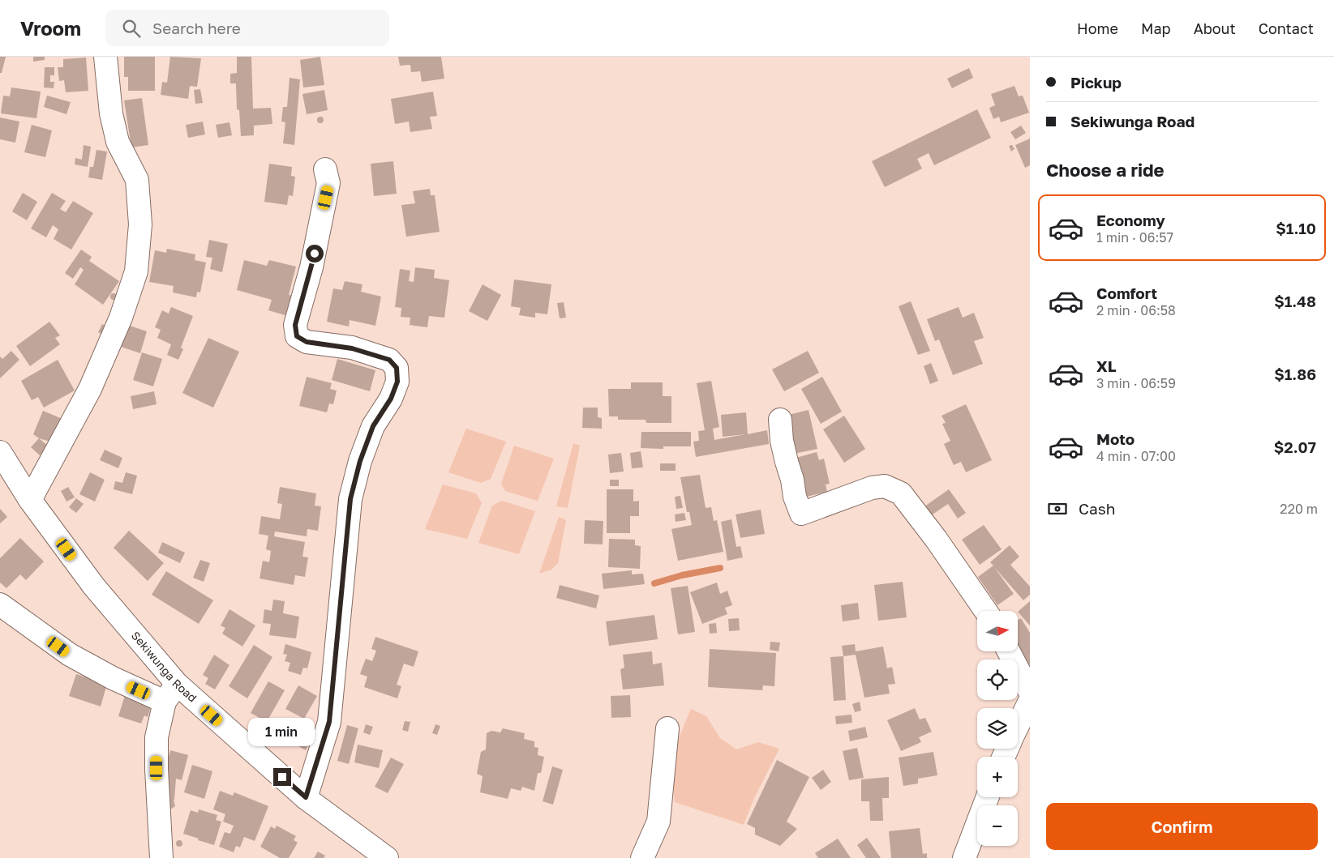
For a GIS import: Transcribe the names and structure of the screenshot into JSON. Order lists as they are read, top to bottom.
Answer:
{
  "streets": {
    "street": ["Sekiwunga Road"]
  },
  "north": "right",
  "page": {
    "header": "Vroom",
    "search": "Search here",
    "nav": [
      "Home",
      "Map",
      "About",
      "Contact"
    ],
    "banner": ["Pickup", "Sekiwunga Road"],
    "heading": "Choose a ride",
    "list": [
      {
        "name": "Economy",
        "note": "1 min · 06:57",
        "value": "$1.10"
      },
      {
        "name": "Comfort",
        "note": "2 min · 06:58",
        "value": "$1.48"
      },
      {
        "name": "XL",
        "note": "3 min · 06:59",
        "value": "$1.86"
      },
      {
        "name": "Moto",
        "note": "4 min · 07:00",
        "value": "$2.07"
      }
    ],
    "pay": ["Cash", "220 m"],
    "map_buttons": ["+", "−"],
    "bubble": "1 min",
    "buttons": "Confirm"
  }
}
